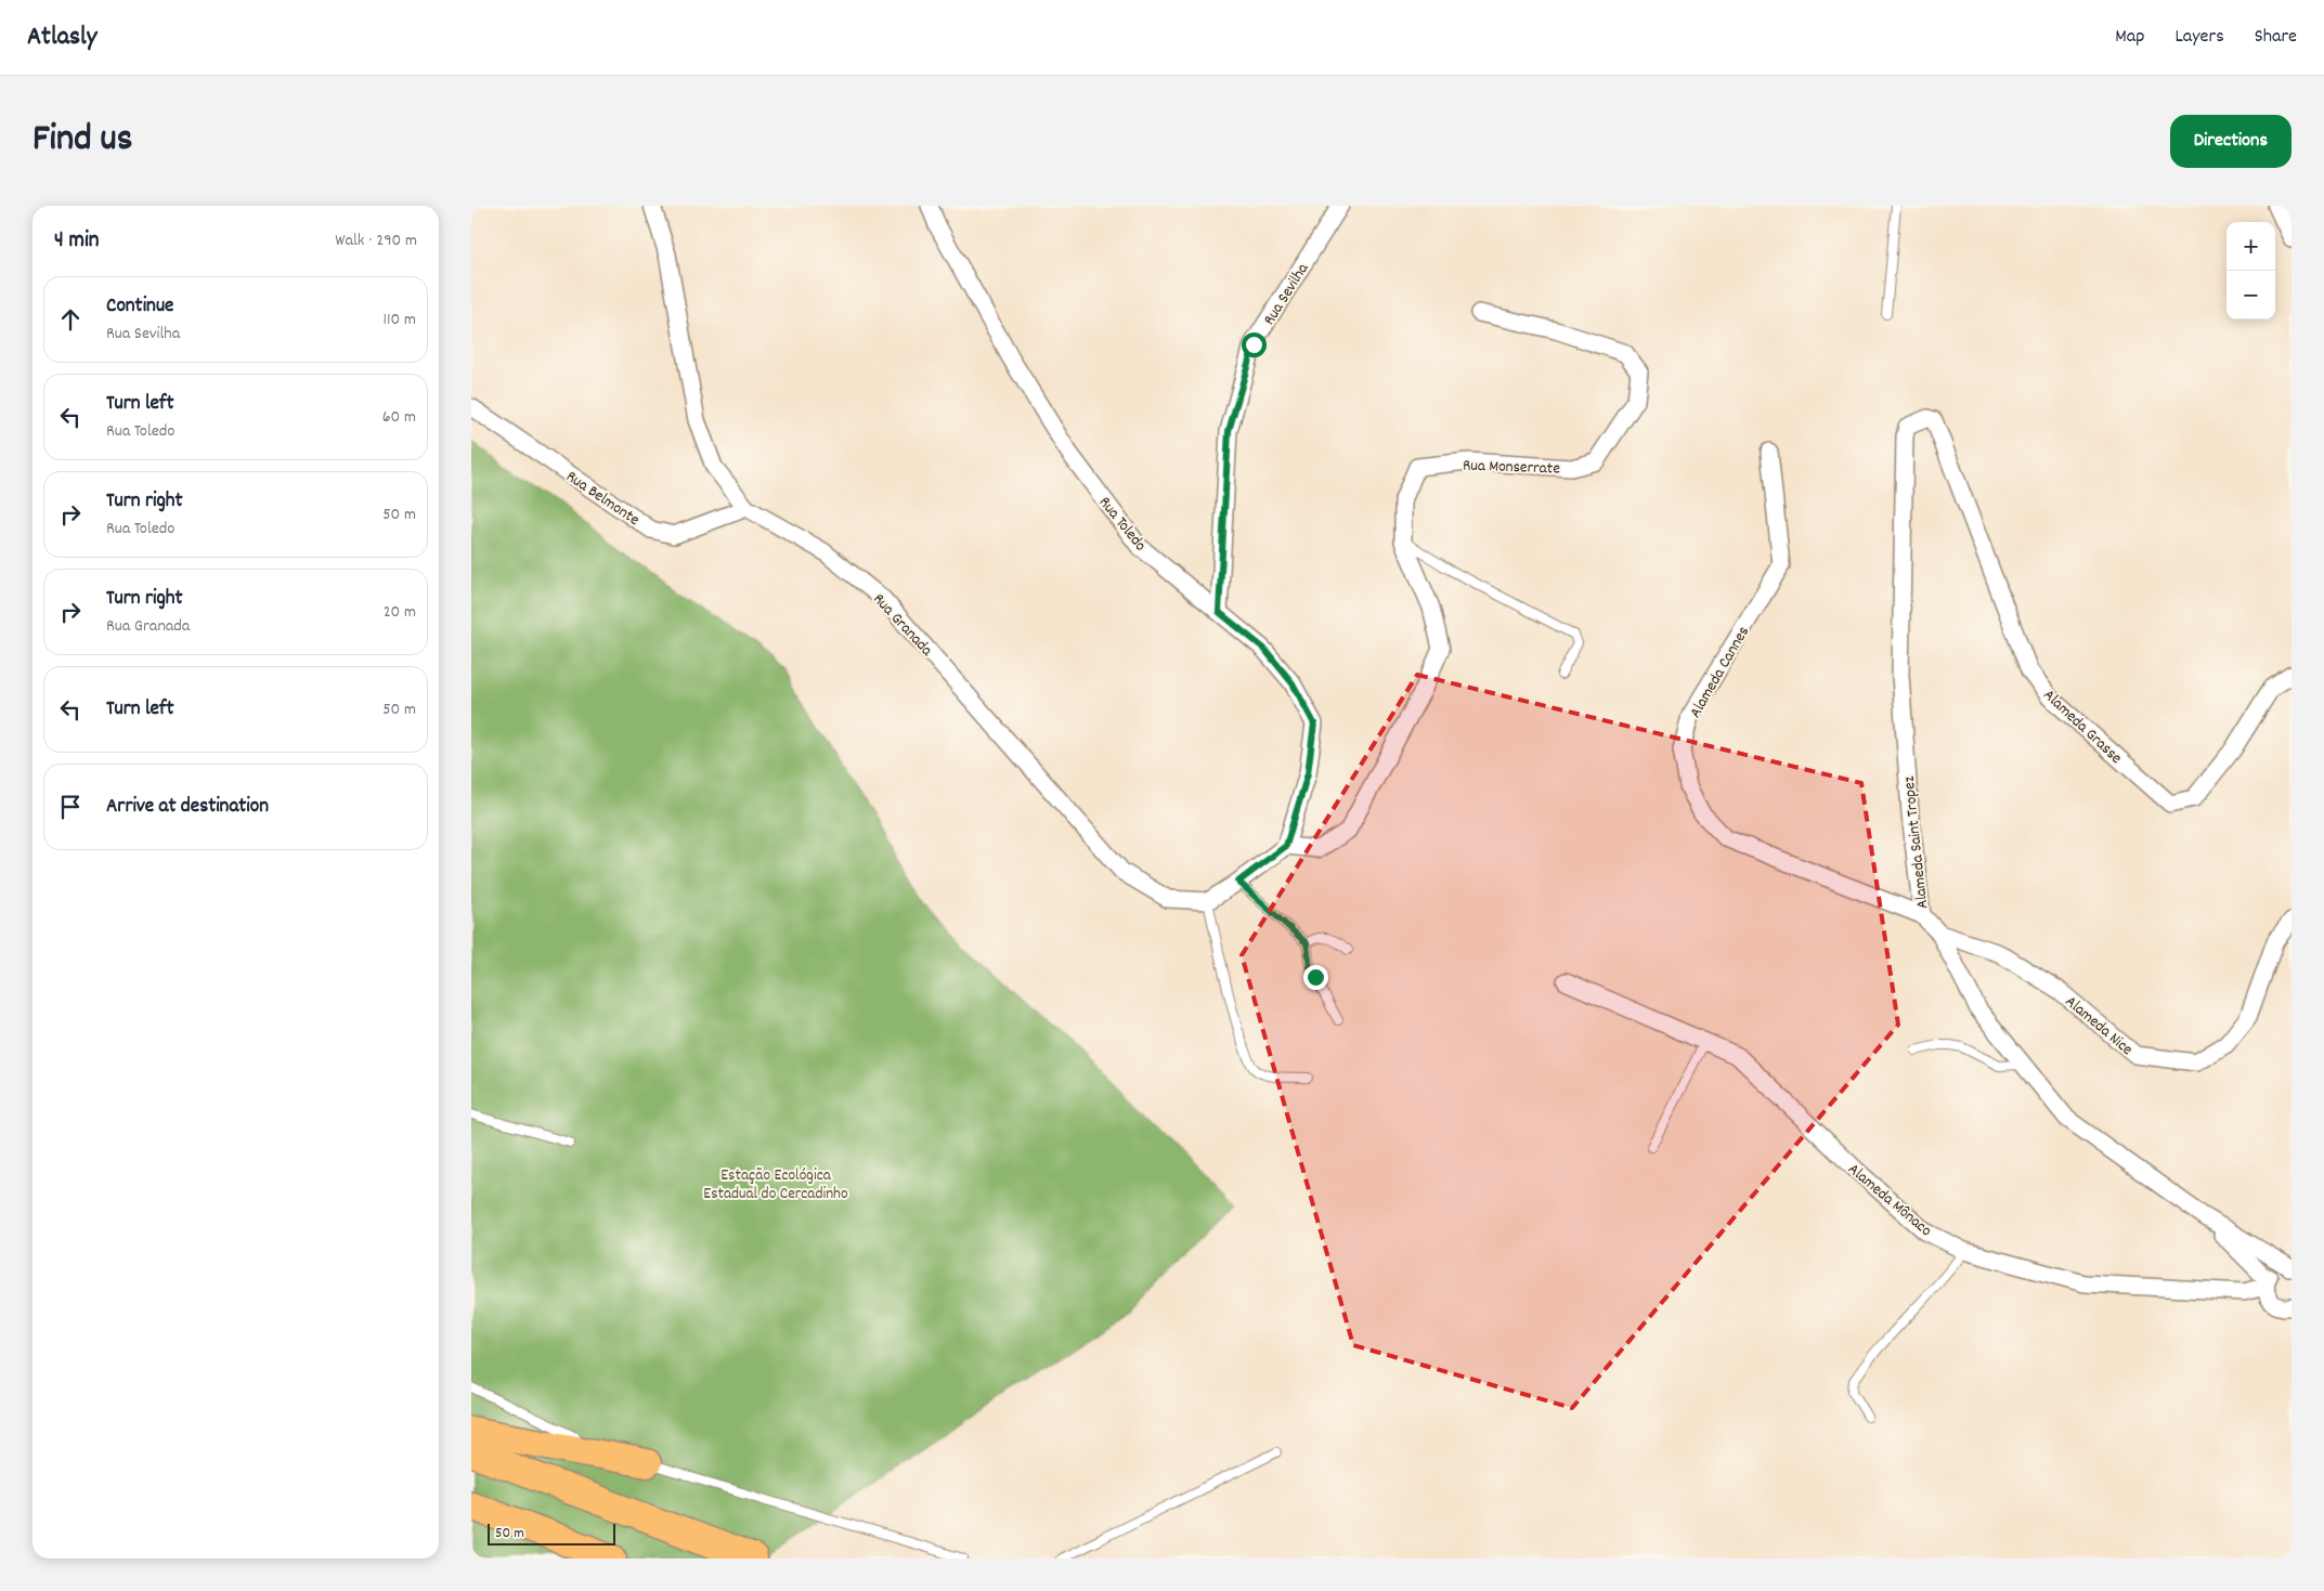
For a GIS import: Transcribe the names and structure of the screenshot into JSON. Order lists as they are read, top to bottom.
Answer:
{
  "streets": {
    "street": [
      "Rua Sevilha",
      "Rua Monserrate",
      "Rua Belmonte",
      "Rua Toledo",
      "Rua Granada",
      "Alameda Cannes",
      "Alameda Grasse",
      "Alameda Saint Tropez",
      "Alameda Nice",
      "Alameda Mônaco"
    ]
  },
  "crossings": [
    ["Rua Sevilha", "Rua Toledo"],
    ["Rua Monserrate", "Rua Toledo"],
    ["Rua Belmonte", "Rua Granada"],
    ["Alameda Cannes", "Alameda Saint Tropez"],
    ["Alameda Grasse", "Alameda Saint Tropez"],
    ["Alameda Saint Tropez", "Alameda Nice"],
    ["Alameda Saint Tropez", "Alameda Mônaco"]
  ],
  "parks": ["Estação Ecológica Estadual do Cercadinho"],
  "scale_bar": "50 m",
  "page": {
    "header": "Atlasly",
    "nav": ["Map", "Layers", "Share"],
    "title": "Find us",
    "buttons": "Directions",
    "heading": ["4 min", "Walk · 290 m"],
    "map_buttons": ["+", "−"],
    "list": [
      ["Continue", "Rua Sevilha", "110 m"],
      ["Turn left", "Rua Toledo", "60 m"],
      ["Turn right", "Rua Toledo", "50 m"],
      ["Turn right", "Rua Granada", "20 m"],
      ["Turn left", "50 m"],
      "Arrive at destination"
    ],
    "scale": "50 m"
  }
}
